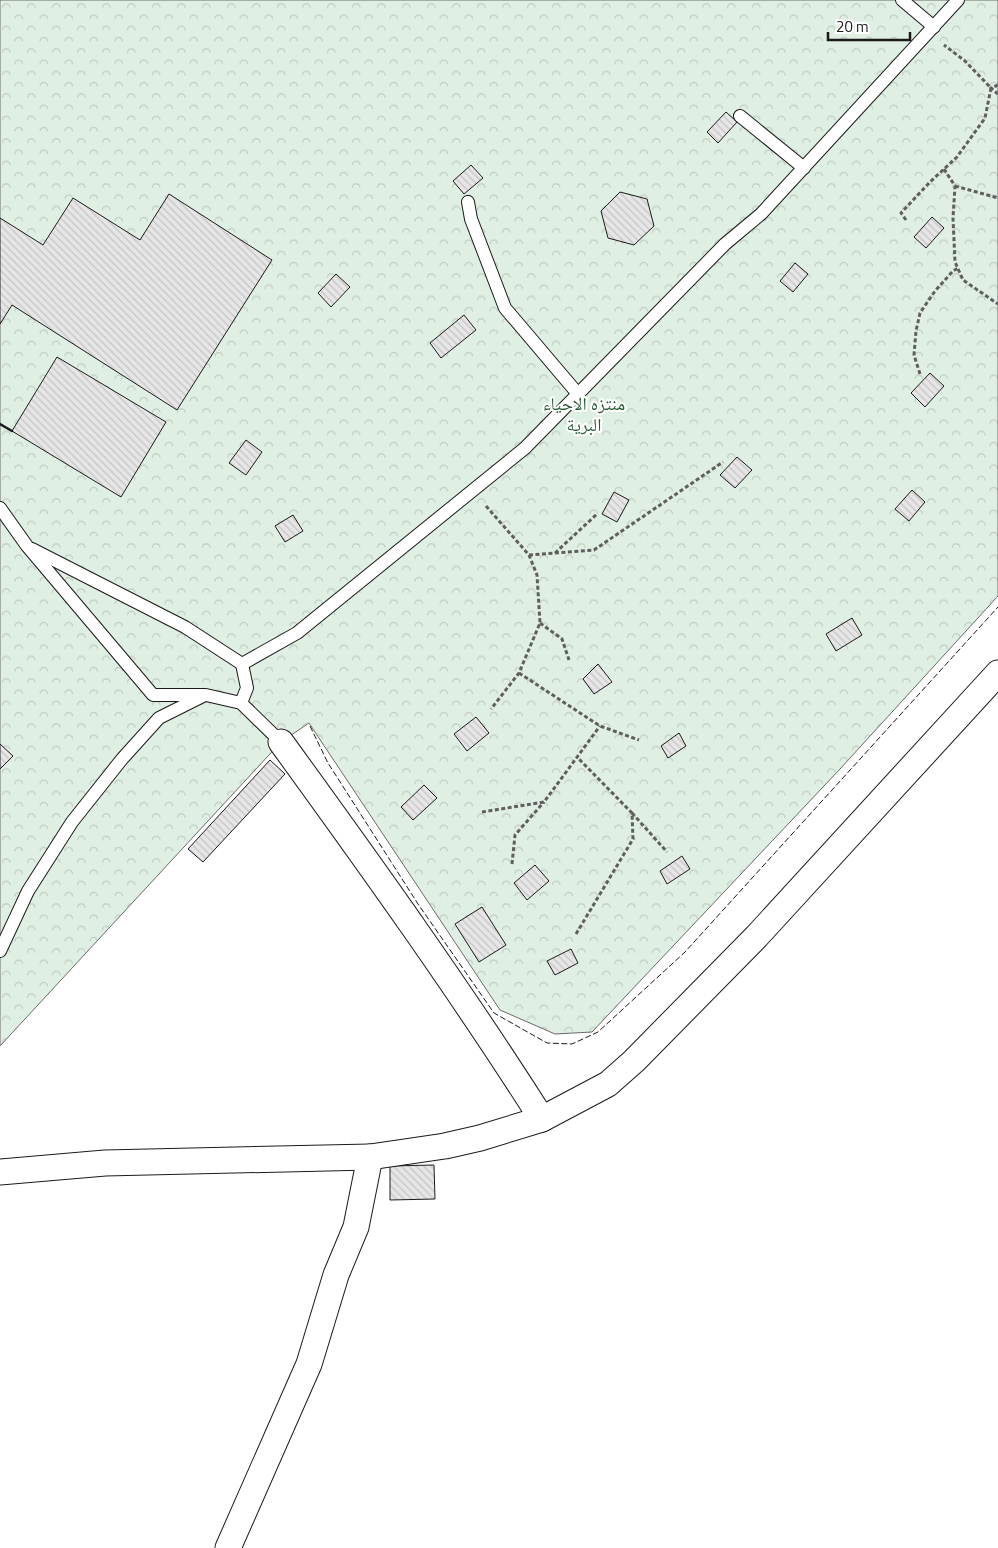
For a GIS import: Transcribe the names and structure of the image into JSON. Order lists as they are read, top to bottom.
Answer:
{
  "parks": ["منتزه الاحياء البرية"],
  "scale_bar": "20 m"
}
